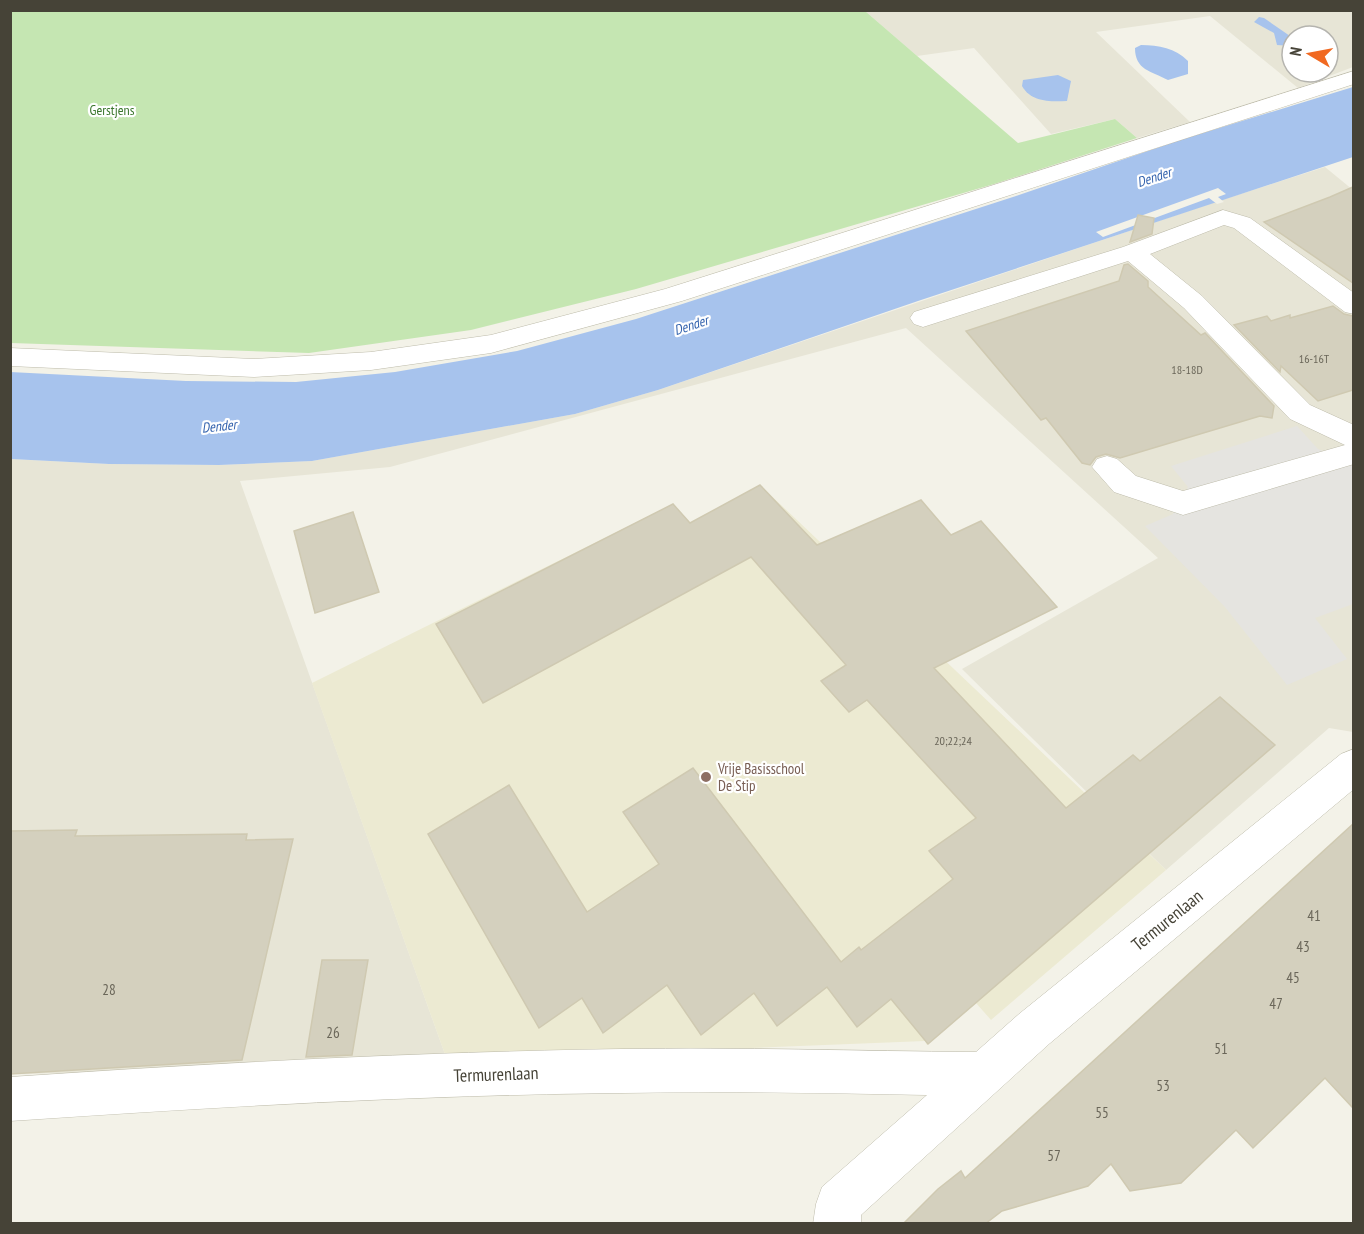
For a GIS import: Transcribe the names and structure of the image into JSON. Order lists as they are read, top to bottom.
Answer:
{
  "streets": {
    "street": ["Termurenlaan"]
  },
  "water": ["Dender"],
  "parks": ["Gerstjens"],
  "places": ["Vrije Basisschool De Stip"],
  "house_numbers": [
    "16-16T",
    "18-18D",
    "20;22;24",
    "41",
    "43",
    "45",
    "28",
    "47",
    "26",
    "51",
    "53",
    "55",
    "57"
  ],
  "north": "left"
}
